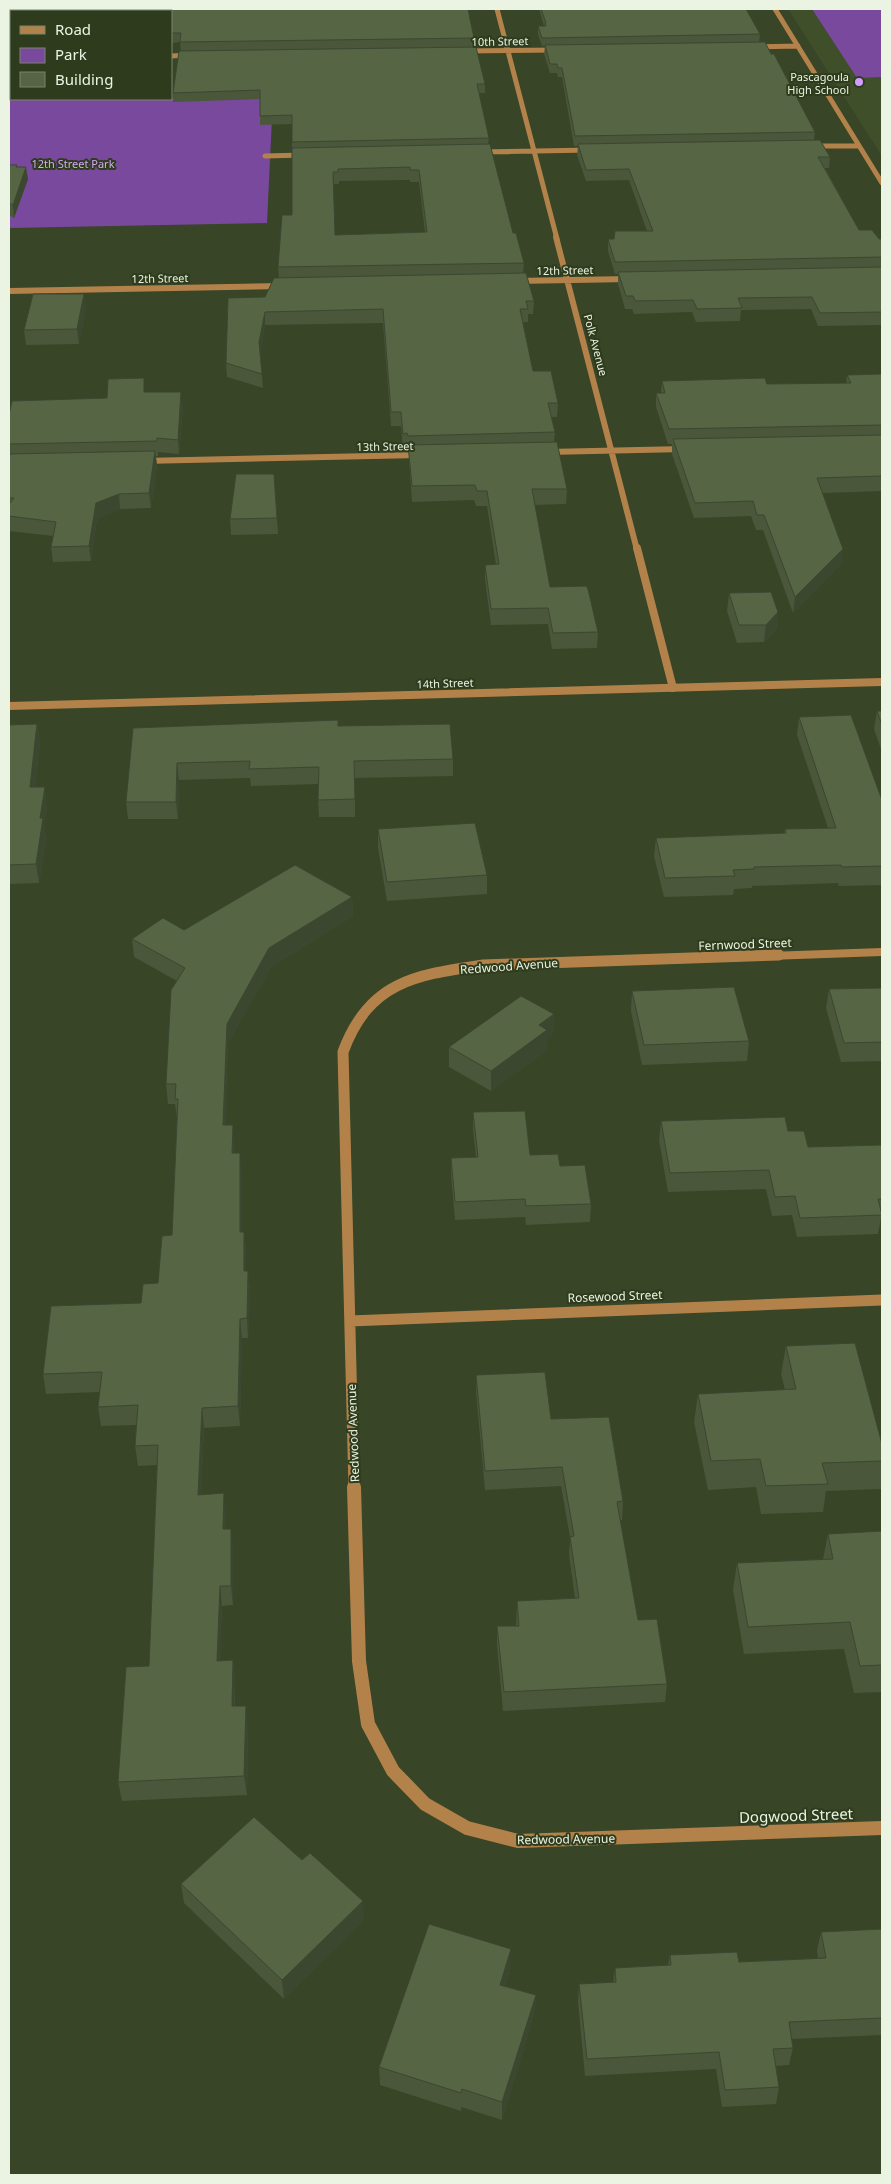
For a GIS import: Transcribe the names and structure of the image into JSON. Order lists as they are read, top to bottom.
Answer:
{
  "streets": {
    "street": [
      "10th Street",
      "12th Street",
      "Polk Avenue",
      "13th Street",
      "14th Street",
      "Fernwood Street",
      "Redwood Avenue",
      "Rosewood Street",
      "Dogwood Street"
    ]
  },
  "crossings": [
    ["10th Street", "Polk Avenue"],
    ["12th Street", "Polk Avenue"],
    ["Polk Avenue", "14th Street"],
    ["Fernwood Street", "Redwood Avenue"],
    ["Redwood Avenue", "Rosewood Street"],
    ["Redwood Avenue", "Dogwood Street"]
  ],
  "parks": ["12th Street Park"],
  "places": ["Pascagoula High School"],
  "legend": ["Road", "Park", "Building"]
}
